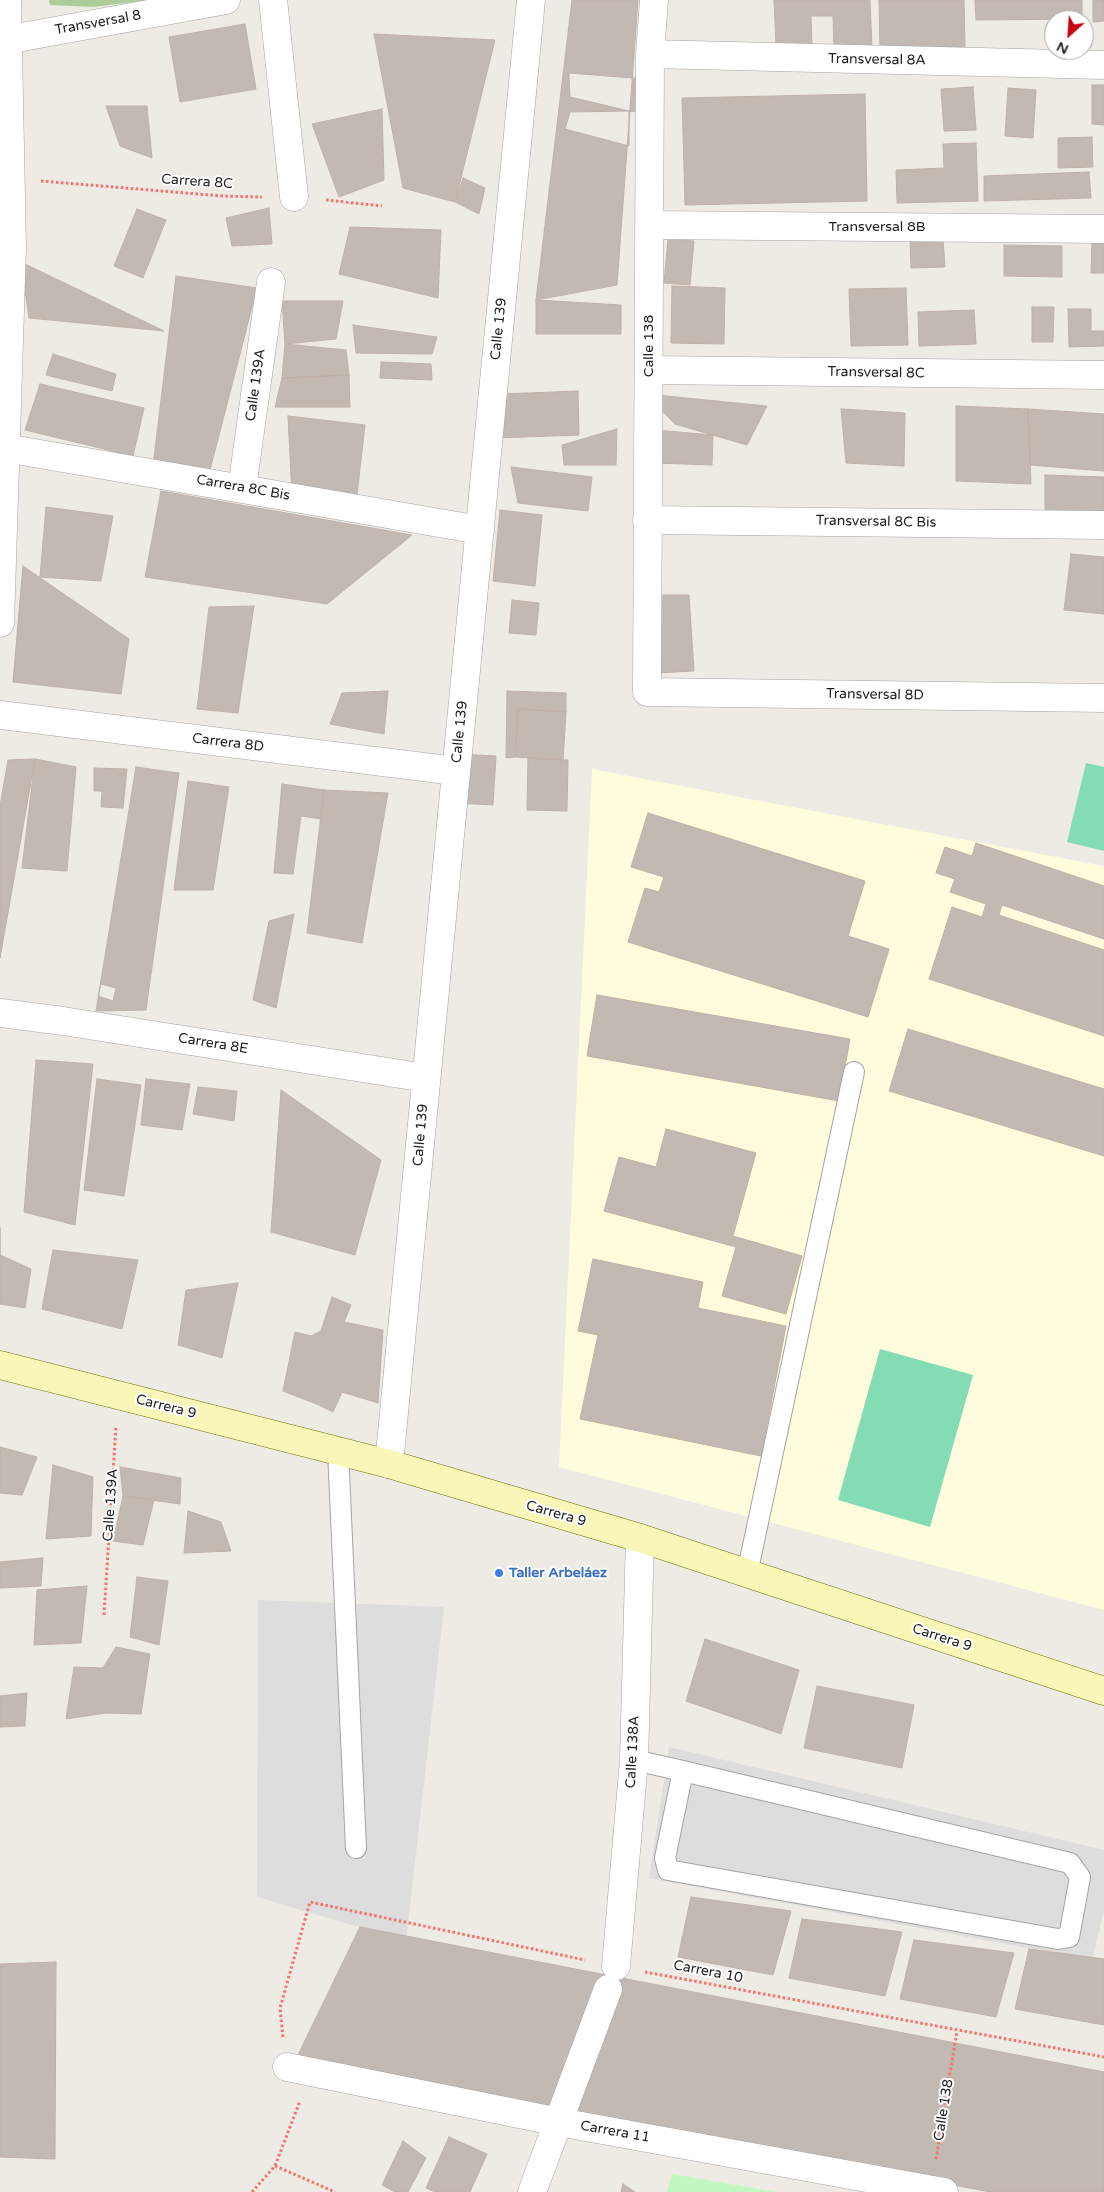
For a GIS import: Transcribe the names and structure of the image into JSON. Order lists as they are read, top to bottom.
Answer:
{
  "streets": {
    "street": [
      "Transversal 8",
      "Transversal 8A",
      "Transversal 8B",
      "Calle 139",
      "Calle 138",
      "Transversal 8C",
      "Calle 139A",
      "Carrera 8C Bis",
      "Transversal 8C Bis",
      "Transversal 8D",
      "Carrera 8D",
      "Carrera 8E",
      "Carrera 9",
      "Calle 138A",
      "Carrera 11"
    ],
    "path": ["Carrera 8C", "Carrera 10"]
  },
  "crossings": [
    ["Transversal 8A", "Calle 138"],
    ["Transversal 8B", "Calle 138"],
    ["Calle 139", "Carrera 8C Bis"],
    ["Calle 139", "Carrera 8D"],
    ["Calle 139", "Carrera 8E"],
    ["Calle 139", "Carrera 9"],
    ["Calle 138", "Transversal 8C"],
    ["Calle 138", "Transversal 8C Bis"],
    ["Calle 138", "Transversal 8D"],
    ["Calle 138", "Carrera 10"],
    ["Calle 138", "Carrera 11"],
    ["Calle 139A", "Carrera 8C Bis"],
    ["Calle 139A", "Carrera 9"],
    ["Carrera 9", "Calle 138A"],
    ["Calle 138A", "Carrera 10"],
    ["Calle 138A", "Carrera 11"]
  ],
  "places": ["Taller Arbeláez"],
  "north": "bottom left"
}
